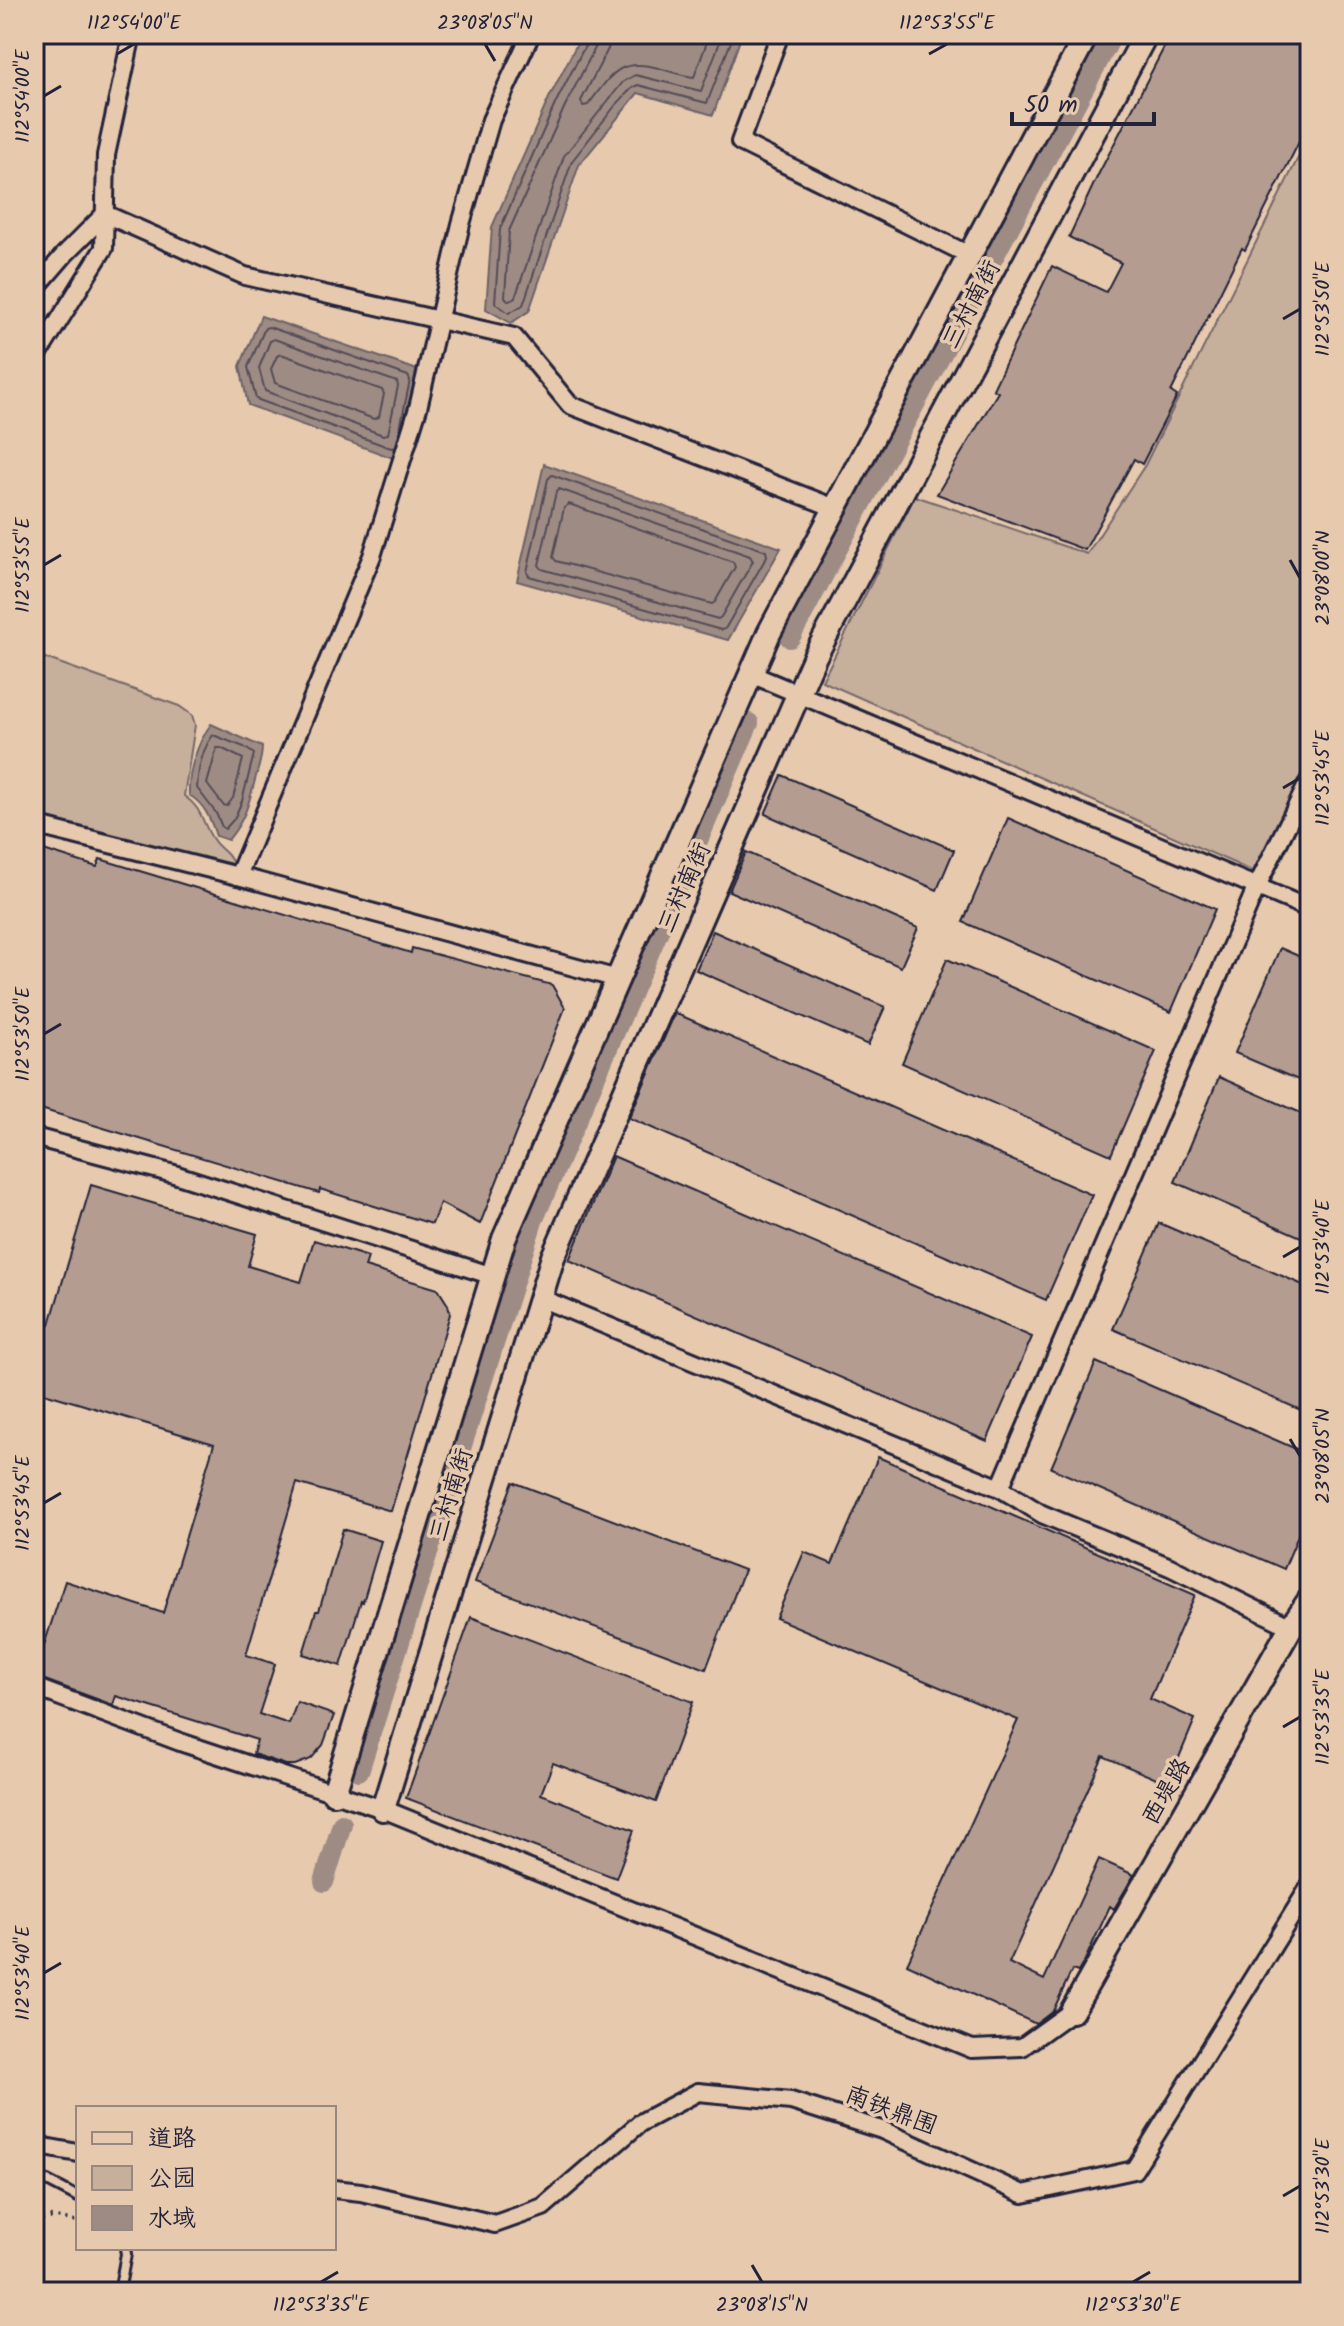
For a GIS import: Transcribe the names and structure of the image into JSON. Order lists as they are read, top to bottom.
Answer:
{
  "streets": {
    "street": ["三村南街", "西堤路", "南铁鼎围"]
  },
  "legend": ["道路", "公园", "水域"],
  "scale_bar": "50 m",
  "coordinates": [
    "112°54'00\"E",
    "23°08'05\"N",
    "112°53'55\"E",
    "112°53'50\"E",
    "23°08'00\"N",
    "112°53'45\"E",
    "112°53'40\"E",
    "112°53'35\"E",
    "112°53'30\"E",
    "23°08'15\"N"
  ]
}
